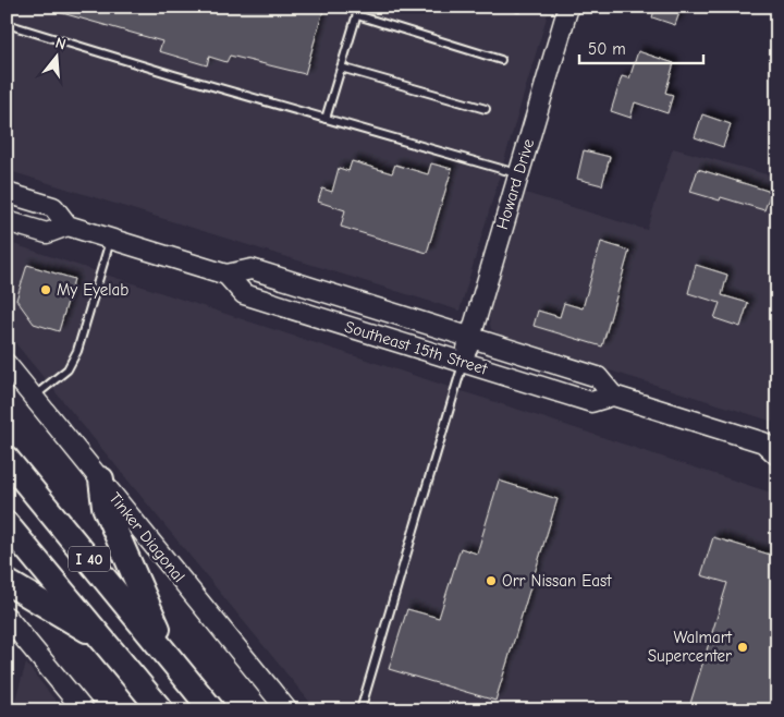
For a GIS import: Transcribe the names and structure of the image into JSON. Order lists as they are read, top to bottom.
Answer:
{
  "streets": {
    "highway": ["I 40"],
    "main road": ["Howard Drive", "Southeast 15th Street", "Tinker Diagonal"]
  },
  "crossings": [
    ["Howard Drive", "Southeast 15th Street"]
  ],
  "places": ["My Eyelab", "Orr Nissan East", "Walmart Supercenter"],
  "scale_bar": "50 m",
  "north": "top"
}
